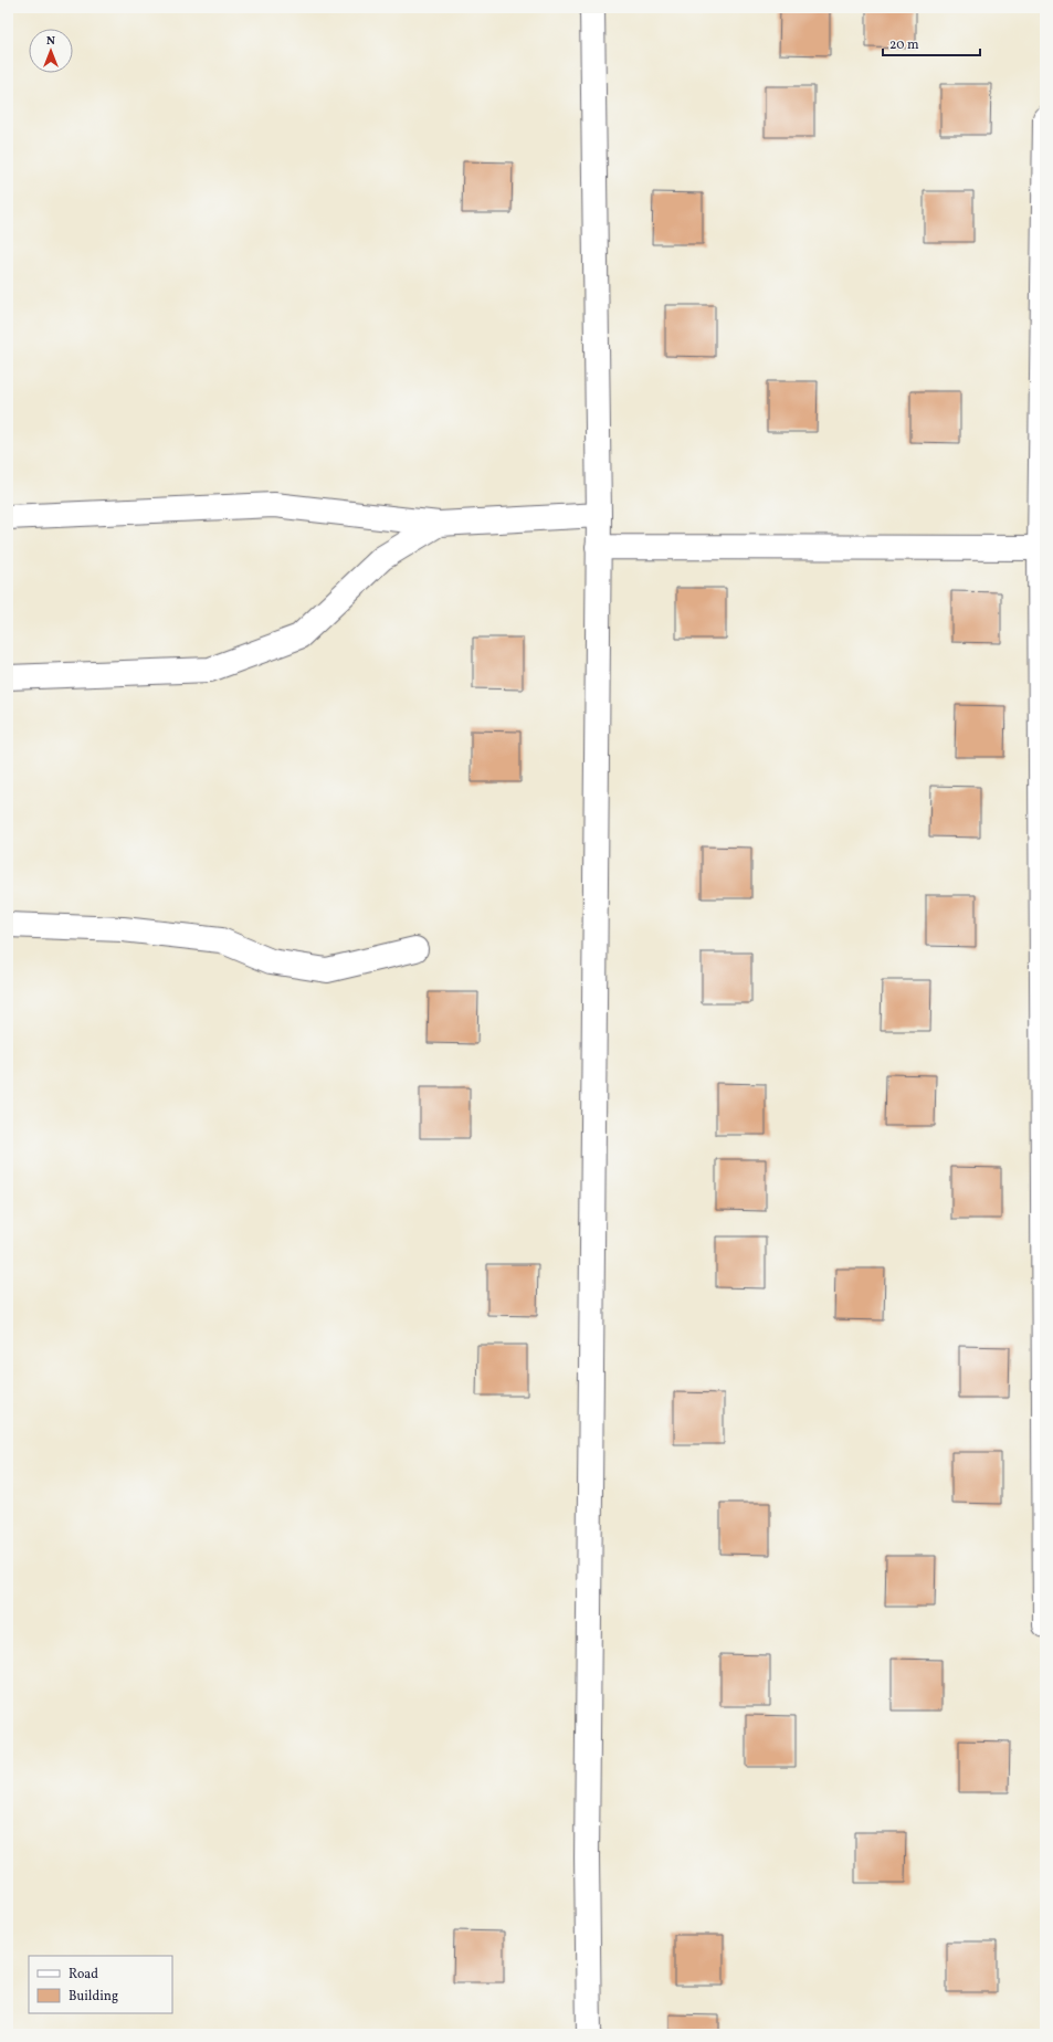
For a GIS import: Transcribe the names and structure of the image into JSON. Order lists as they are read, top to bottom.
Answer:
{
  "legend": ["Road", "Building"],
  "scale_bar": "20 m",
  "north": "top"
}
